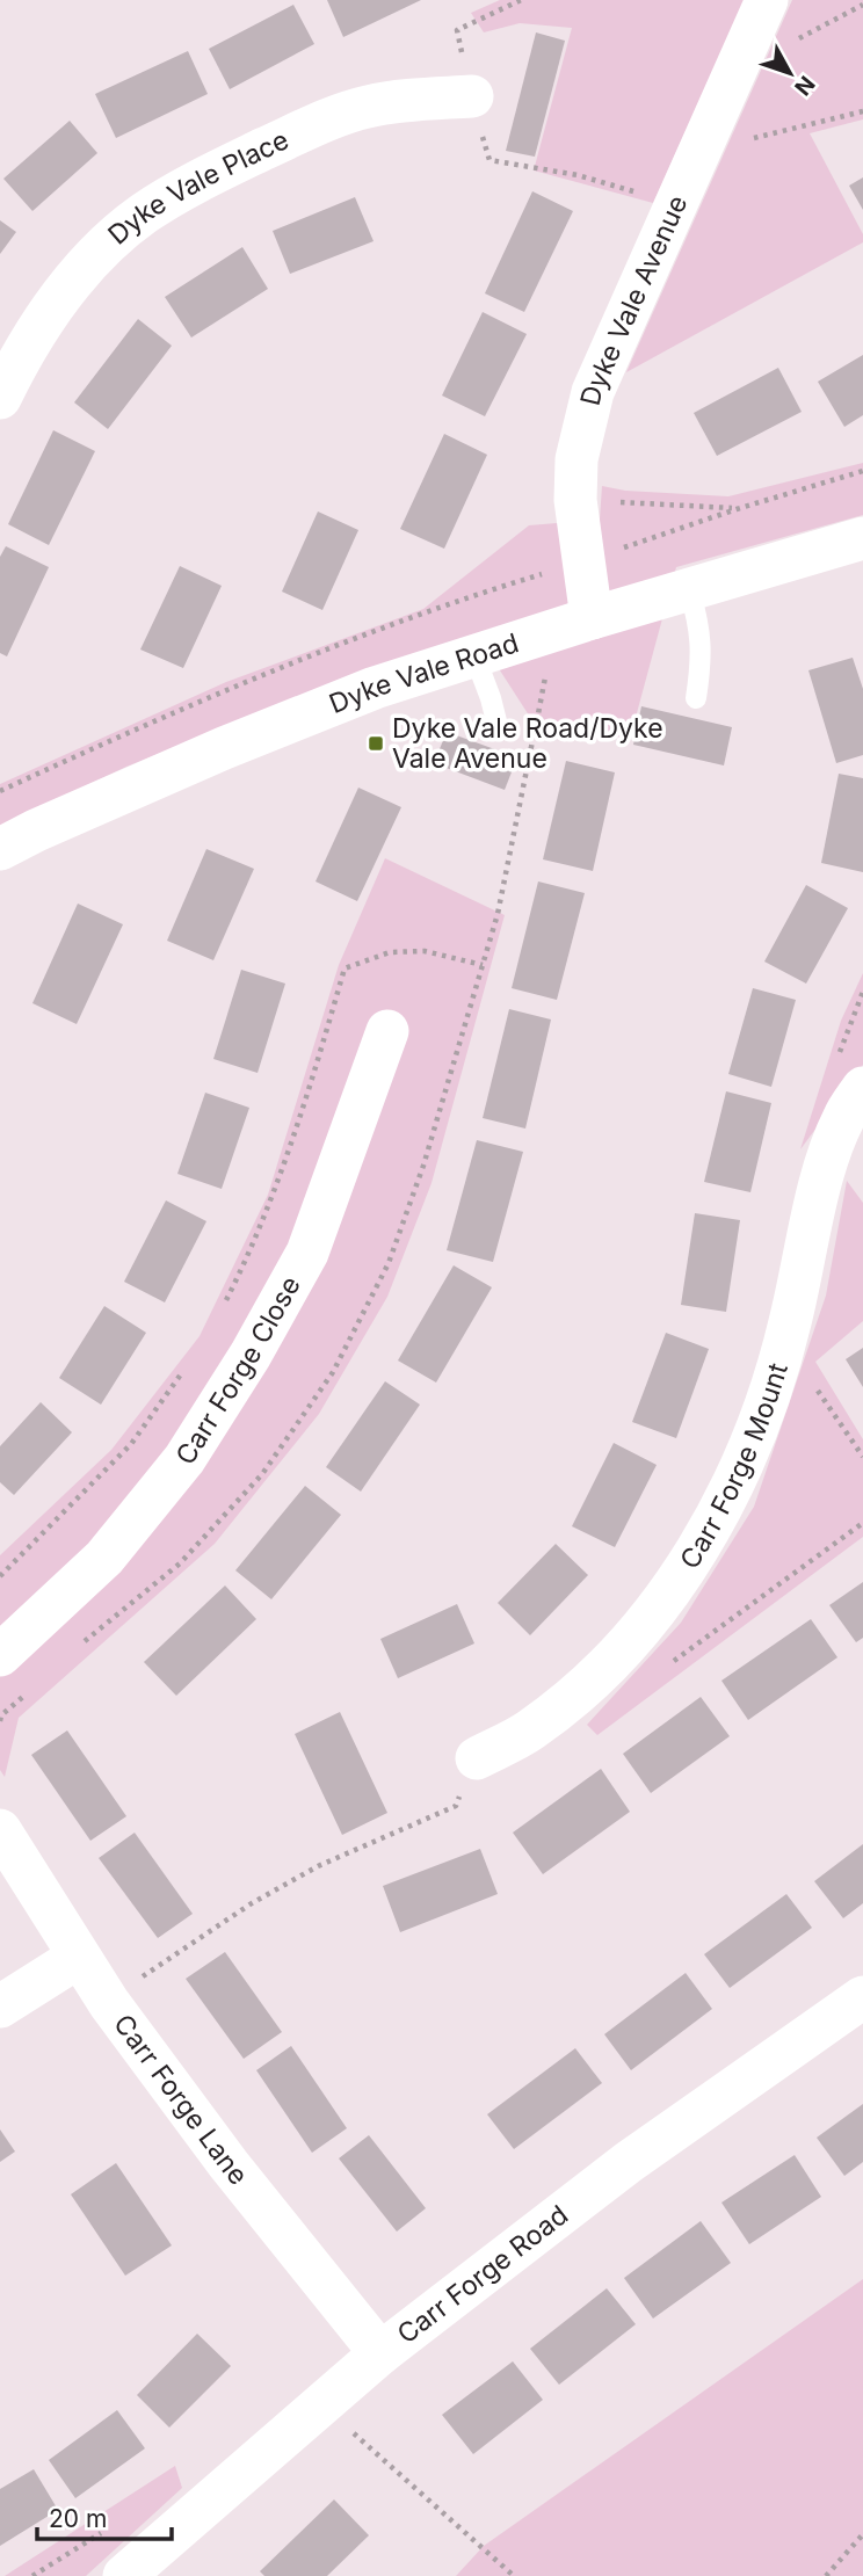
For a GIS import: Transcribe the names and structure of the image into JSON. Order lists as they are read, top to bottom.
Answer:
{
  "streets": {
    "street": [
      "Dyke Vale Place",
      "Dyke Vale Avenue",
      "Dyke Vale Road",
      "Carr Forge Close",
      "Carr Forge Mount",
      "Carr Forge Lane",
      "Carr Forge Road"
    ]
  },
  "crossings": [
    ["Dyke Vale Avenue", "Dyke Vale Road"],
    ["Carr Forge Lane", "Carr Forge Road"]
  ],
  "places": {
    "transit": ["Dyke Vale Road/Dyke Vale Avenue"]
  },
  "scale_bar": "20 m",
  "north": "bottom right"
}
